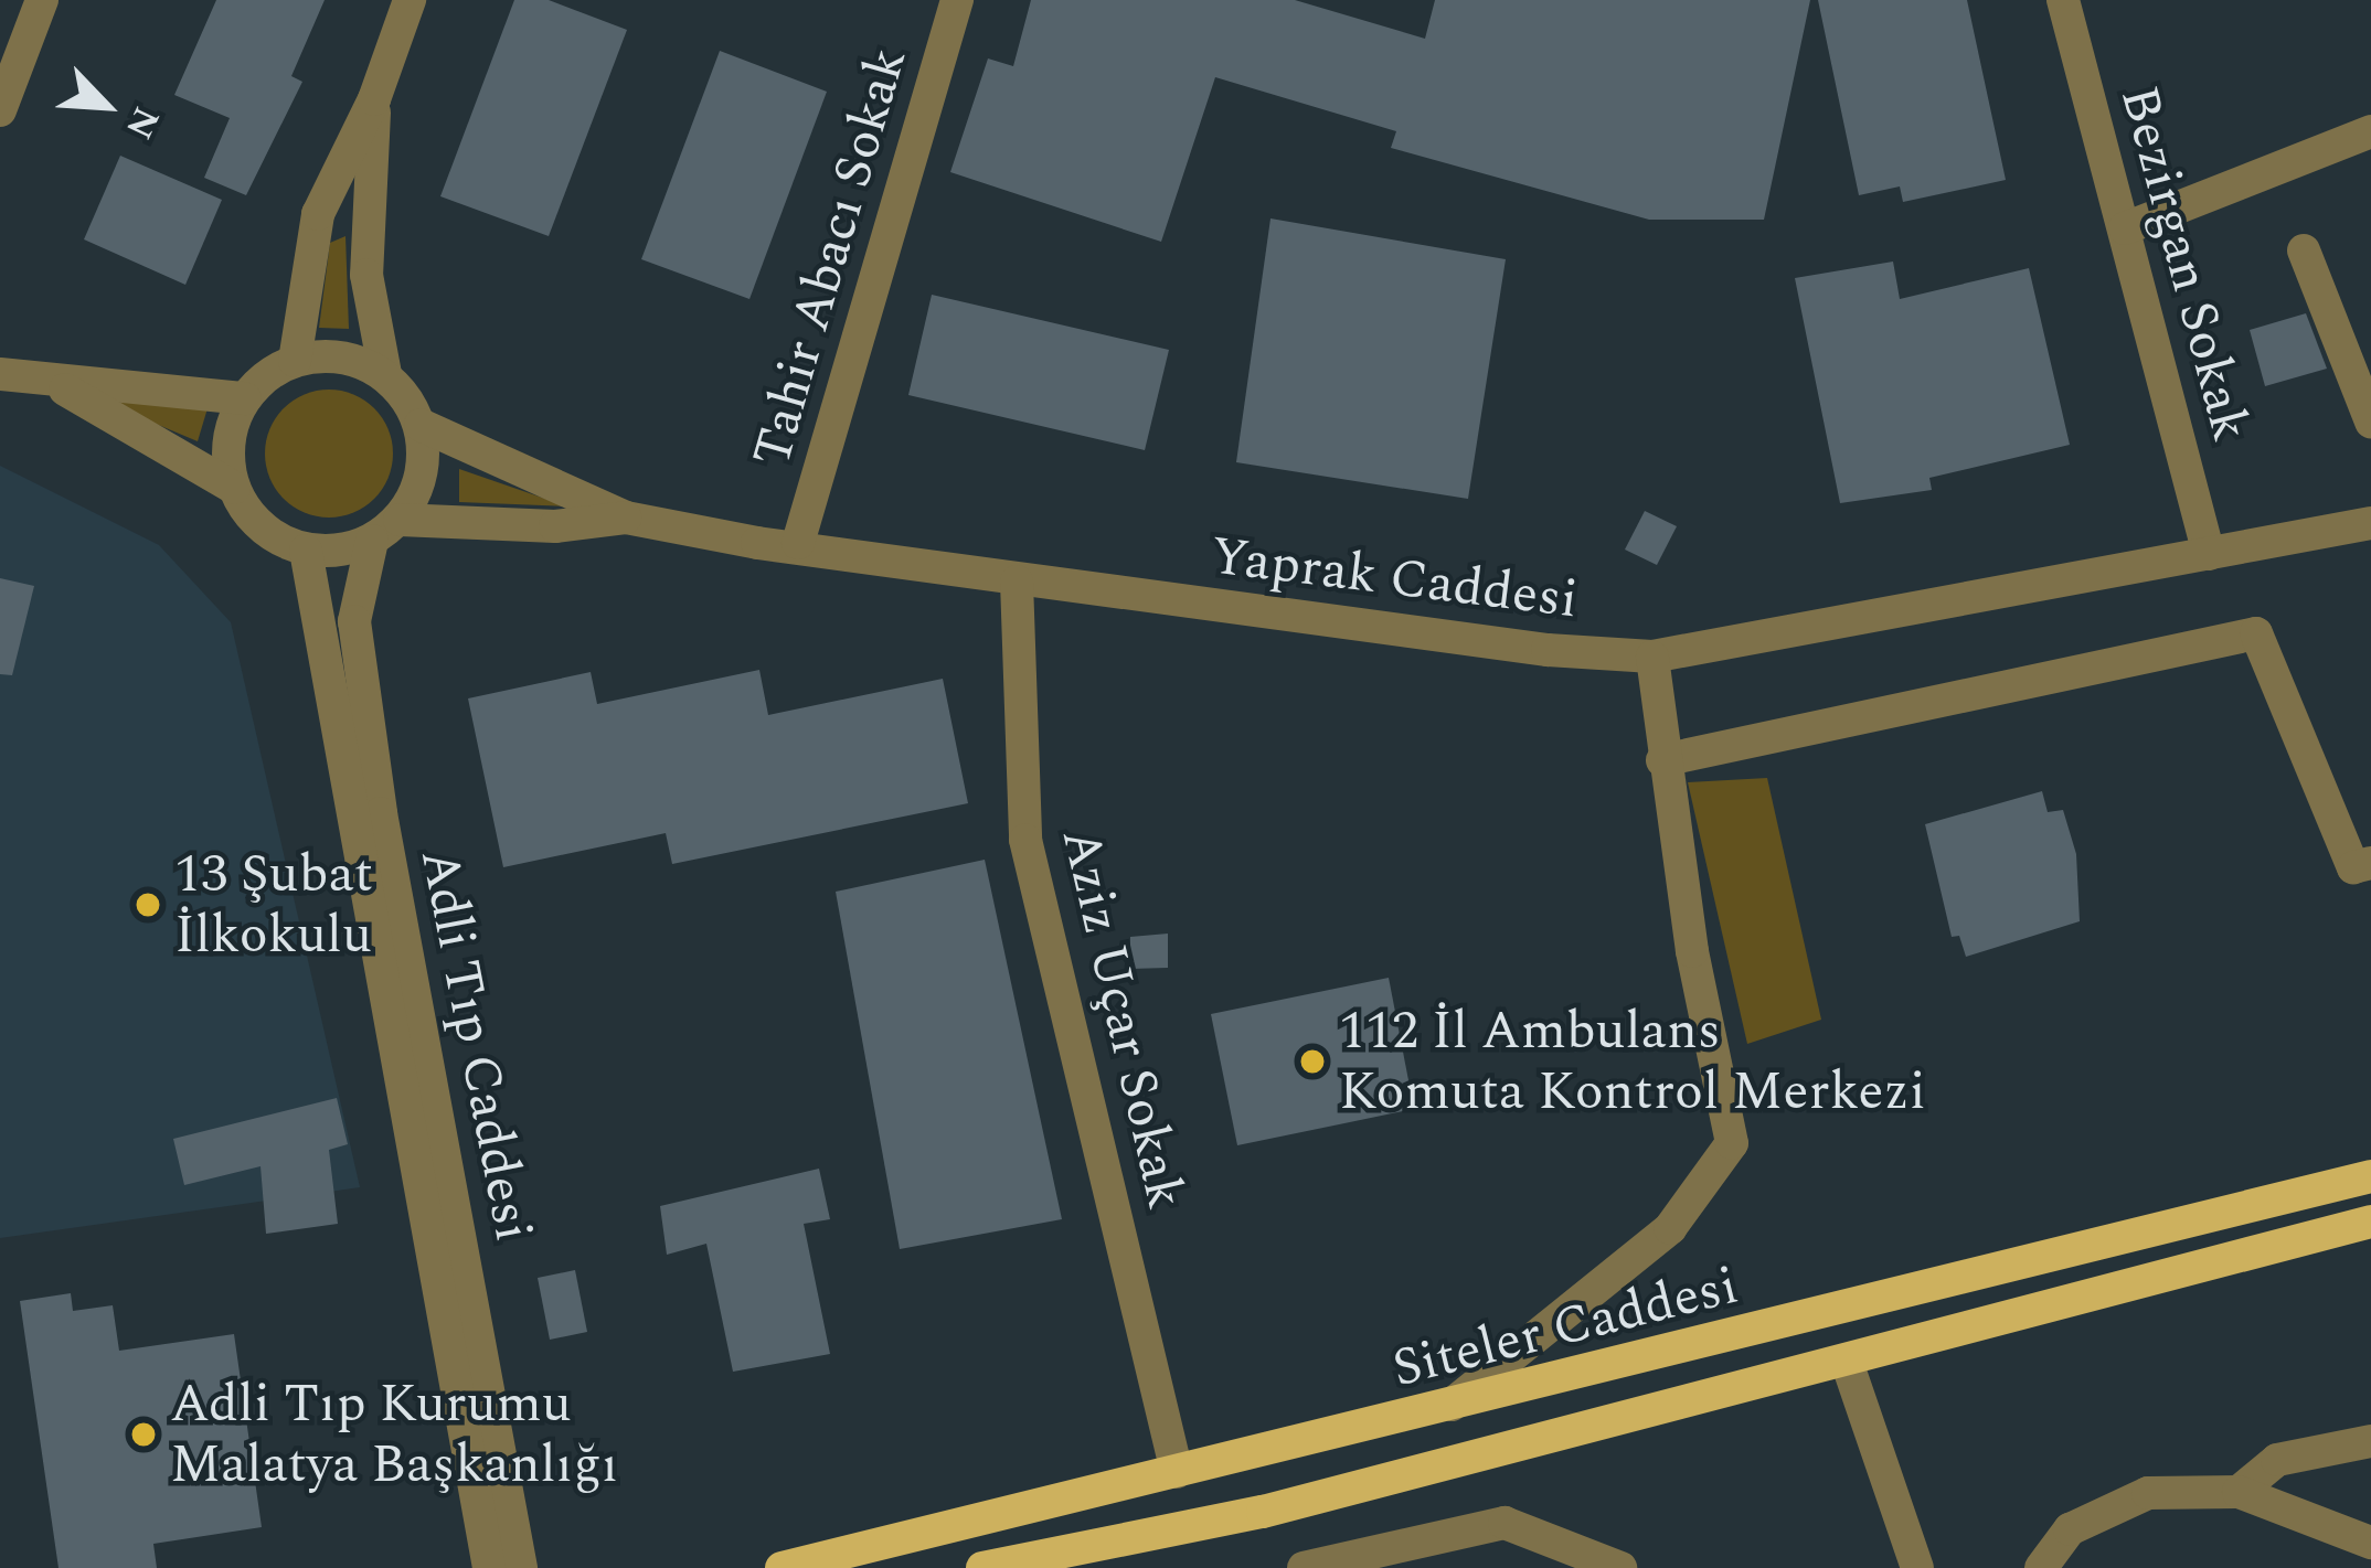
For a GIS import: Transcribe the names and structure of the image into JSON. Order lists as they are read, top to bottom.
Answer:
{
  "streets": {
    "main road": ["Siteler Caddesi"],
    "street": [
      "Tahir Abacı Sokak",
      "Bezirgan Sokak",
      "Yaprak Caddesi",
      "Aziz Uçar Sokak",
      "Adli Tıp Caddesi"
    ]
  },
  "crossings": [
    ["Tahir Abacı Sokak", "Yaprak Caddesi"],
    ["Bezirgan Sokak", "Yaprak Caddesi"],
    ["Yaprak Caddesi", "Aziz Uçar Sokak"],
    ["Yaprak Caddesi", "Adli Tıp Caddesi"],
    ["Aziz Uçar Sokak", "Siteler Caddesi"]
  ],
  "places": ["13 Şubat İlkokulu", "112 İl Ambulans Komuta Kontrol Merkezi", "Adli Tıp Kurumu Malatya Başkanlığı"],
  "north": "bottom right"
}
